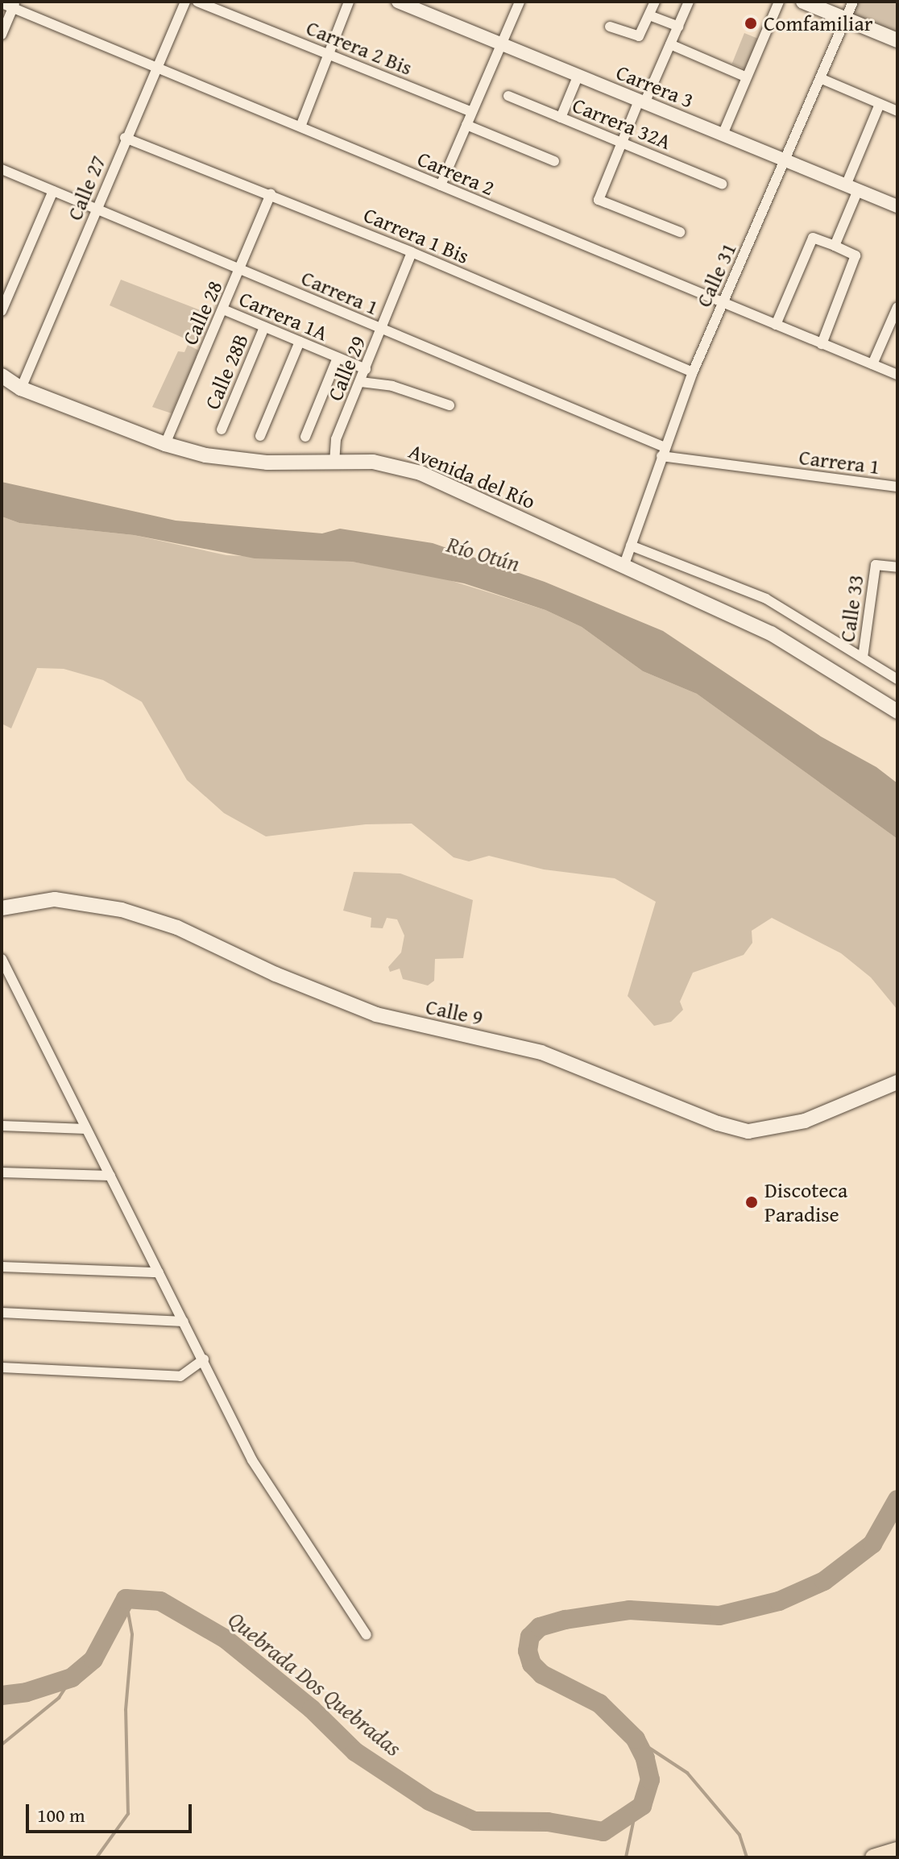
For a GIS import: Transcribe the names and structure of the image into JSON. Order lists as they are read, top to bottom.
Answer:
{
  "streets": {
    "main road": ["Avenida del Río", "Calle 9"],
    "street": [
      "Carrera 2 Bis",
      "Carrera 3",
      "Carrera 32A",
      "Carrera 2",
      "Calle 27",
      "Carrera 1 Bis",
      "Calle 31",
      "Carrera 1",
      "Calle 28",
      "Carrera 1A",
      "Calle 29",
      "Calle 28B",
      "Calle 33"
    ]
  },
  "crossings": [
    ["Carrera 3", "Calle 31"],
    ["Carrera 2", "Calle 27"],
    ["Carrera 2", "Calle 31"],
    ["Calle 27", "Carrera 1 Bis"],
    ["Calle 27", "Carrera 1"],
    ["Calle 27", "Avenida del Río"],
    ["Carrera 1 Bis", "Calle 31"],
    ["Carrera 1 Bis", "Calle 28"],
    ["Carrera 1 Bis", "Calle 29"],
    ["Calle 31", "Carrera 1"],
    ["Calle 31", "Avenida del Río"],
    ["Carrera 1", "Calle 28"],
    ["Carrera 1", "Calle 29"],
    ["Calle 28", "Carrera 1A"],
    ["Calle 28", "Avenida del Río"],
    ["Carrera 1A", "Calle 29"],
    ["Carrera 1A", "Calle 28B"],
    ["Calle 29", "Avenida del Río"]
  ],
  "water": ["Río Otún", "Quebrada Dos Quebradas"],
  "places": ["Comfamiliar", "Discoteca Paradise"],
  "scale_bar": "100 m"
}
